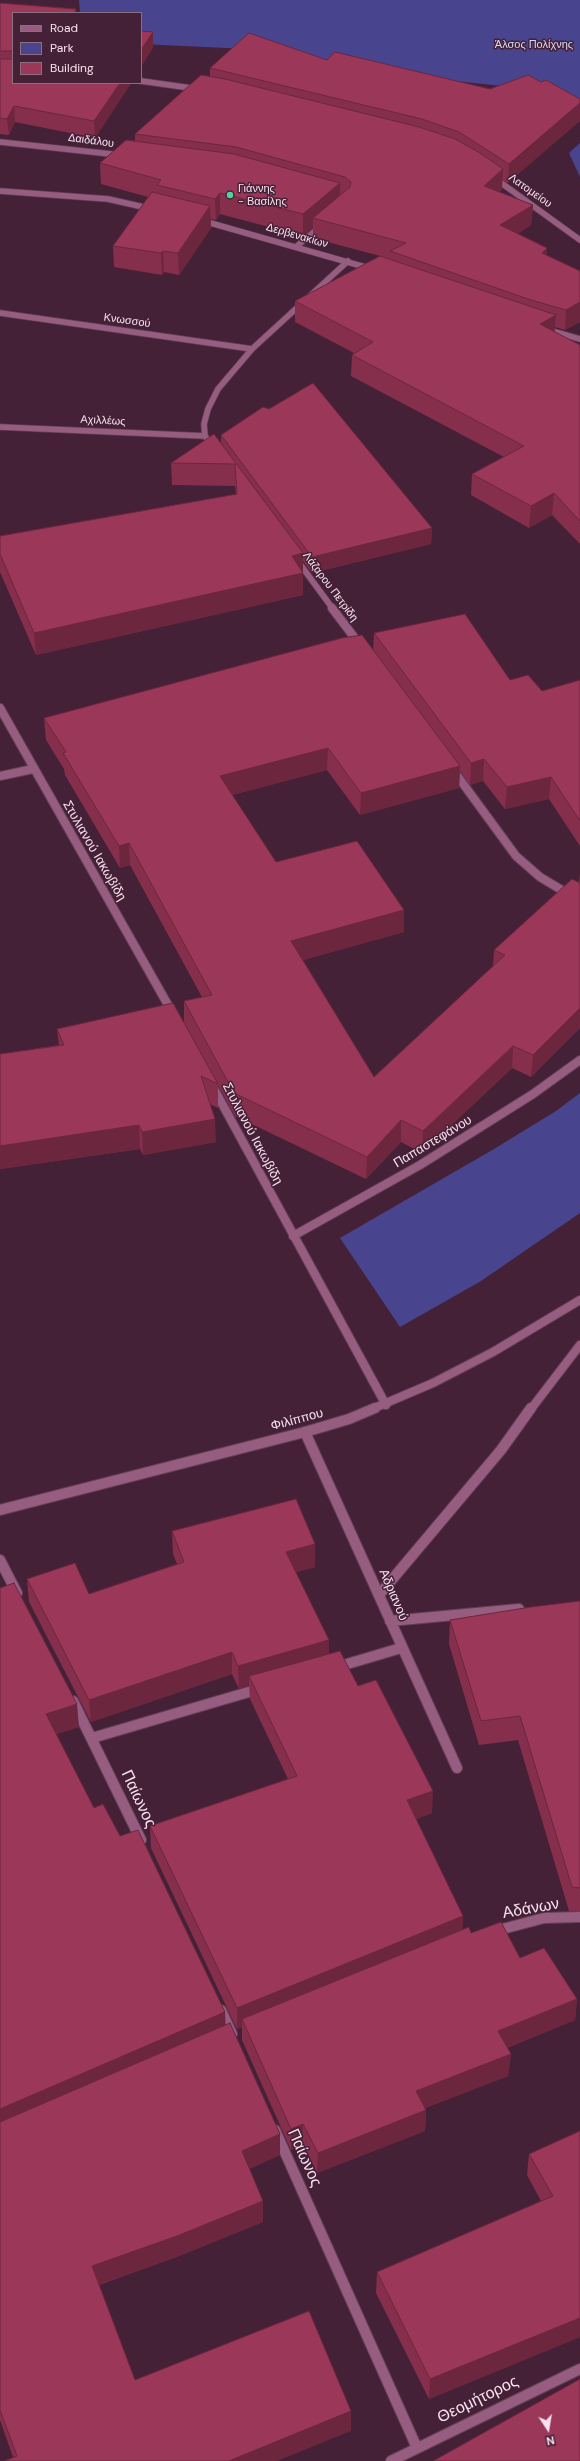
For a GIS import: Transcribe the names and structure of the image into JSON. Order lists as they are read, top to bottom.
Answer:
{
  "streets": {
    "street": [
      "Δαιδάλου",
      "Λατομείου",
      "Δερβενακίων",
      "Κνωσσού",
      "Αχιλλέως",
      "Λάζαρου Πετρίδη",
      "Στυλιανού Ιακωβίδη",
      "Παπαστεφάνου",
      "Φιλίππου",
      "Αδριανού",
      "Παίωνος",
      "Αδάνων",
      "Θεομήτορος"
    ]
  },
  "crossings": [
    ["Στυλιανού Ιακωβίδη", "Παπαστεφάνου"],
    ["Στυλιανού Ιακωβίδη", "Φιλίππου"],
    ["Φιλίππου", "Αδριανού"],
    ["Παίωνος", "Θεομήτορος"]
  ],
  "parks": ["Άλσος Πολίχνης"],
  "places": ["Γιάννης - Βασίλης"],
  "legend": ["Road", "Park", "Building"],
  "north": "bottom"
}
